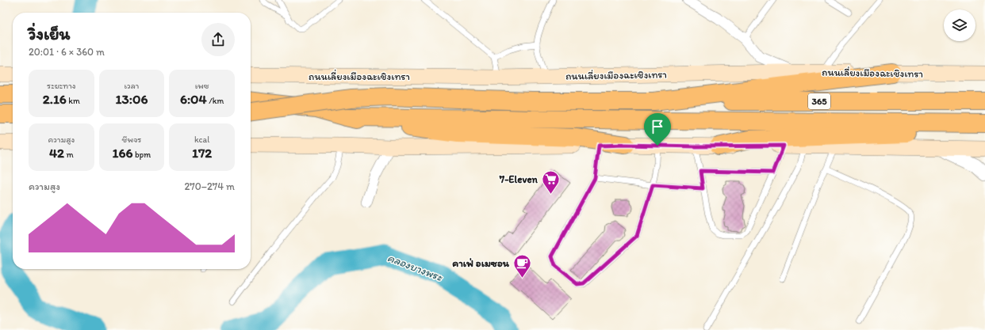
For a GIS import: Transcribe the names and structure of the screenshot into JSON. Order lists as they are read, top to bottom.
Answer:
{
  "streets": {
    "highway": ["365"],
    "main road": ["ถนนเลี่ยงเมืองฉะเชิงเทรา"]
  },
  "water": ["คลองบางพระ"],
  "places": {
    "supermarket": ["7-Eleven"],
    "cafe": ["คาเฟ่ อเมซอน"]
  },
  "page": {
    "heading": ["วิ่งเย็น", "20:01 · 6 × 360 m"],
    "stats": [
      ["ระยะทาง", "2.16 km"],
      ["เวลา", "13:06"],
      ["เพซ", "6:04 /km"],
      ["ความสูง", "42 m"],
      ["ชีพจร", "166 bpm"],
      ["kcal", "172"]
    ],
    "chart": ["ความสูง", "270–274 m"]
  }
}
